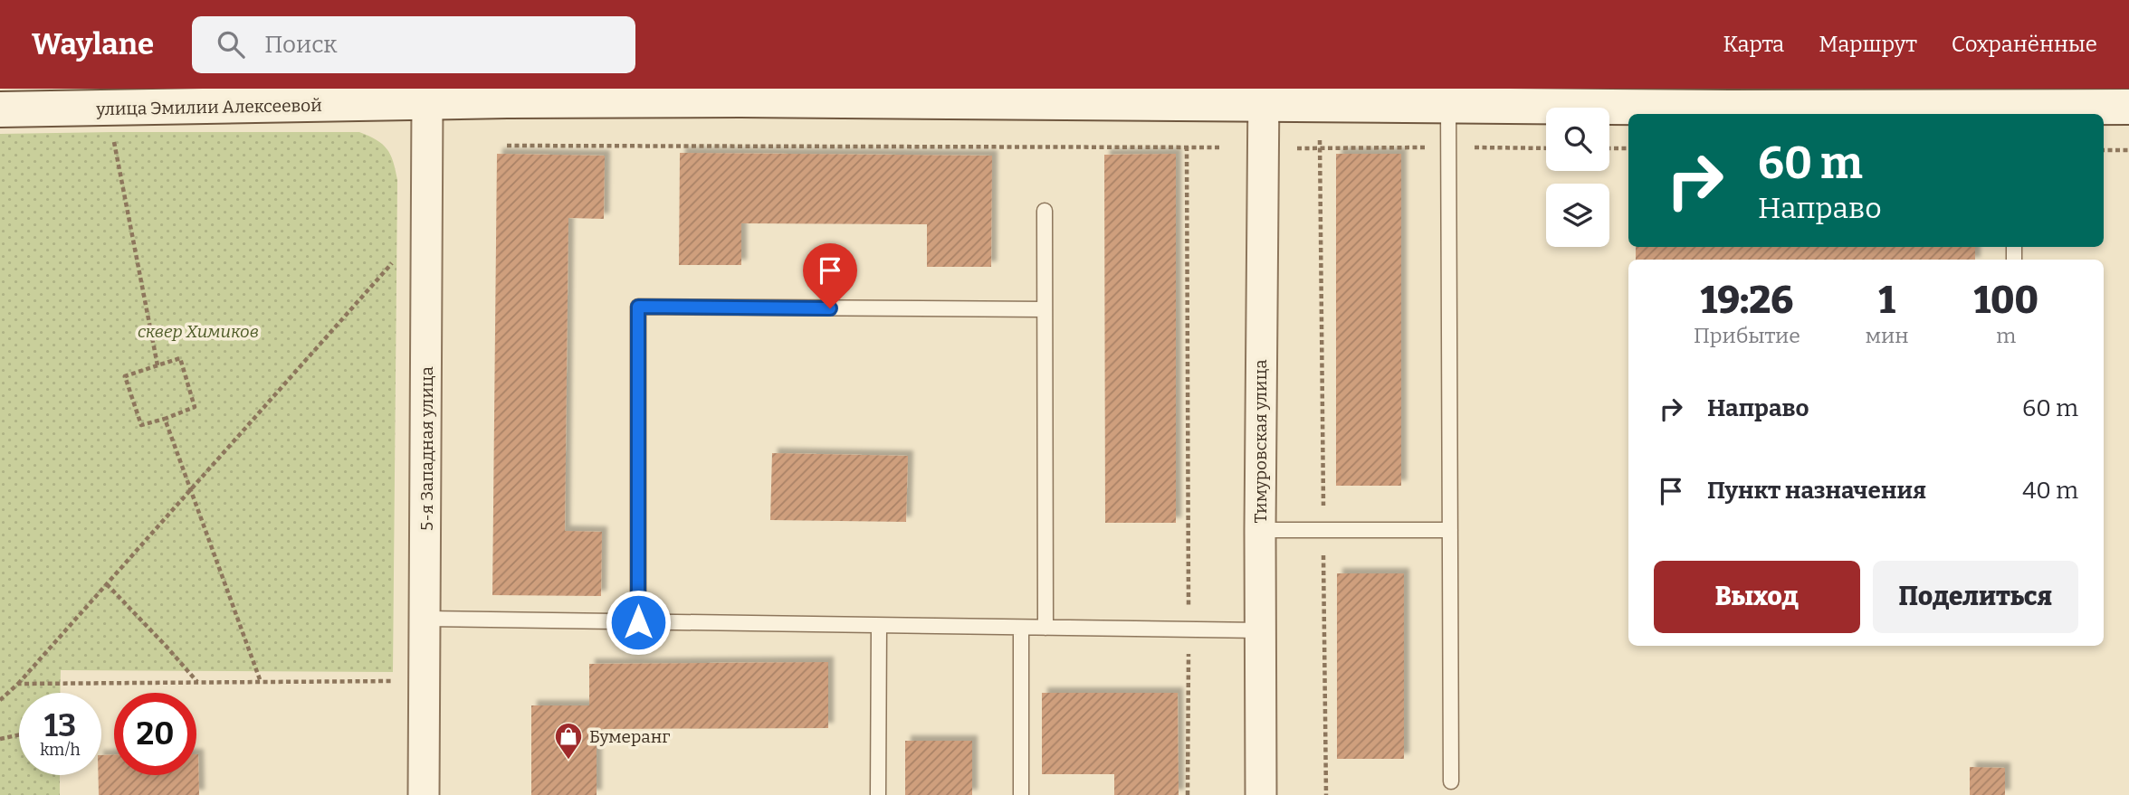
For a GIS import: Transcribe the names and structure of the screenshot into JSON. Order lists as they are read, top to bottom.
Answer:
{
  "streets": {
    "street": ["улица Эмилии Алексеевой", "Тимуровская улица", "5-я Западная улица"]
  },
  "crossings": [
    ["улица Эмилии Алексеевой", "Тимуровская улица"],
    ["улица Эмилии Алексеевой", "5-я Западная улица"]
  ],
  "parks": ["сквер Химиков"],
  "places": {
    "shop": ["Бумеранг"]
  },
  "page": {
    "header": "Waylane",
    "search": "Поиск",
    "nav": ["Карта", "Маршрут", "Сохранённые"],
    "turn": ["60 m", "Направо"],
    "eta": [
      "19:26",
      "Прибытие",
      "1",
      "мин",
      "100",
      "m"
    ],
    "list": [
      {
        "name": "Направо",
        "value": "60 m"
      },
      {
        "name": "Пункт назначения",
        "value": "40 m"
      }
    ],
    "buttons": ["Выход", "Поделиться"],
    "speed": "13 km/h",
    "limit": "20"
  }
}
